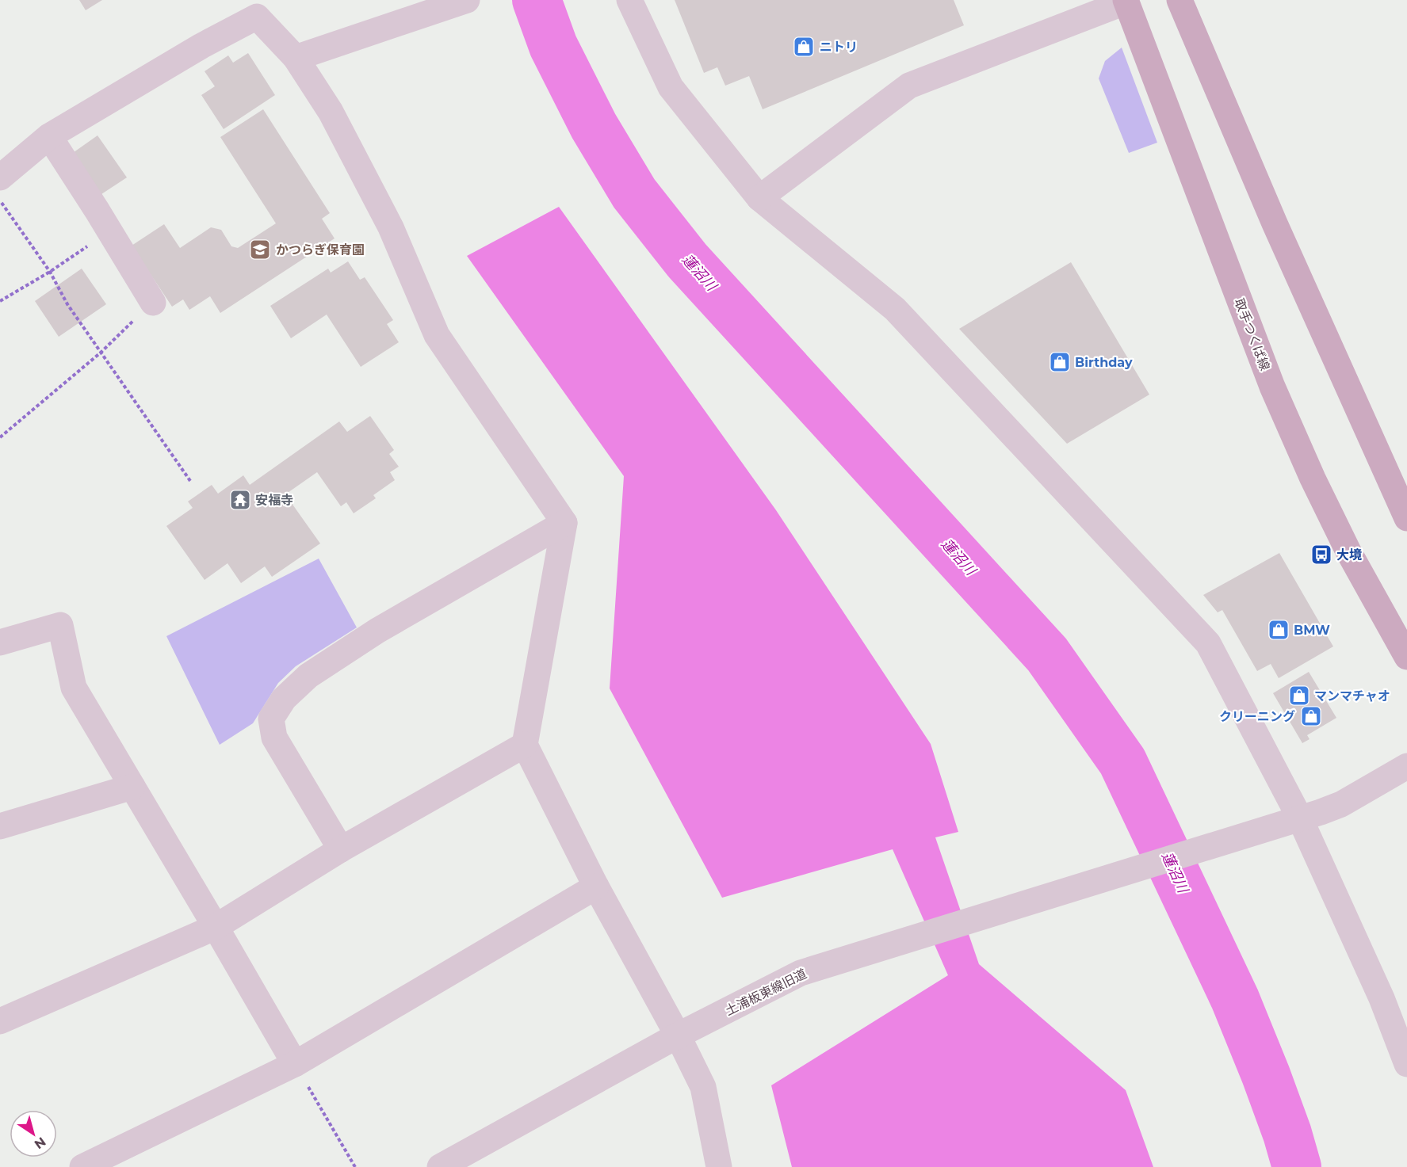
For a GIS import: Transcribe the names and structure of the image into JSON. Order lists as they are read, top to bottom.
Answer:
{
  "streets": {
    "main road": ["取手つくば線"],
    "street": ["土浦板東線旧道"]
  },
  "water": ["蓮沼川"],
  "places": {
    "shop": [
      "ニトリ",
      "Birthday",
      "BMW",
      "マンマチャオ",
      "クリーニング"
    ],
    "school or university": ["かつらぎ保育園"],
    "temple": ["安福寺"],
    "bus stop": ["大境"]
  },
  "north": "bottom right"
}
